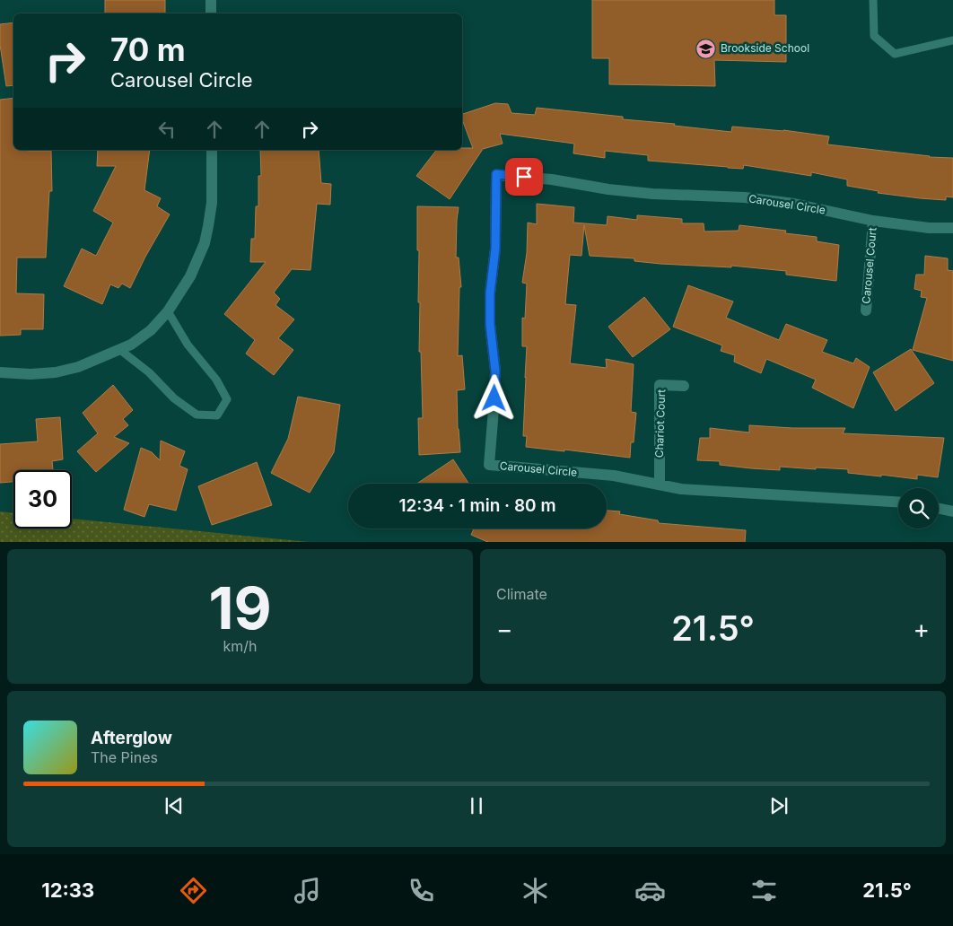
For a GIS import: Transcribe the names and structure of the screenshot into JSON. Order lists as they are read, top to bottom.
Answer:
{
  "streets": {
    "street": ["Carousel Circle", "Carousel Court", "Chariot Court"]
  },
  "crossings": [
    ["Carousel Circle", "Carousel Court"],
    ["Carousel Circle", "Chariot Court"]
  ],
  "places": {
    "school or university": ["Brookside School"]
  },
  "page": {
    "turn": ["70 m", "Carousel Circle"],
    "limit": "30",
    "trip": "12:34 · 1 min · 80 m",
    "tile": [
      ["19", "km/h"],
      "Climate"
    ],
    "heat": ["−", "21.5°", "+"],
    "song": ["Afterglow", "The Pines"],
    "tabs": ["12:33", "21.5°"]
  }
}
